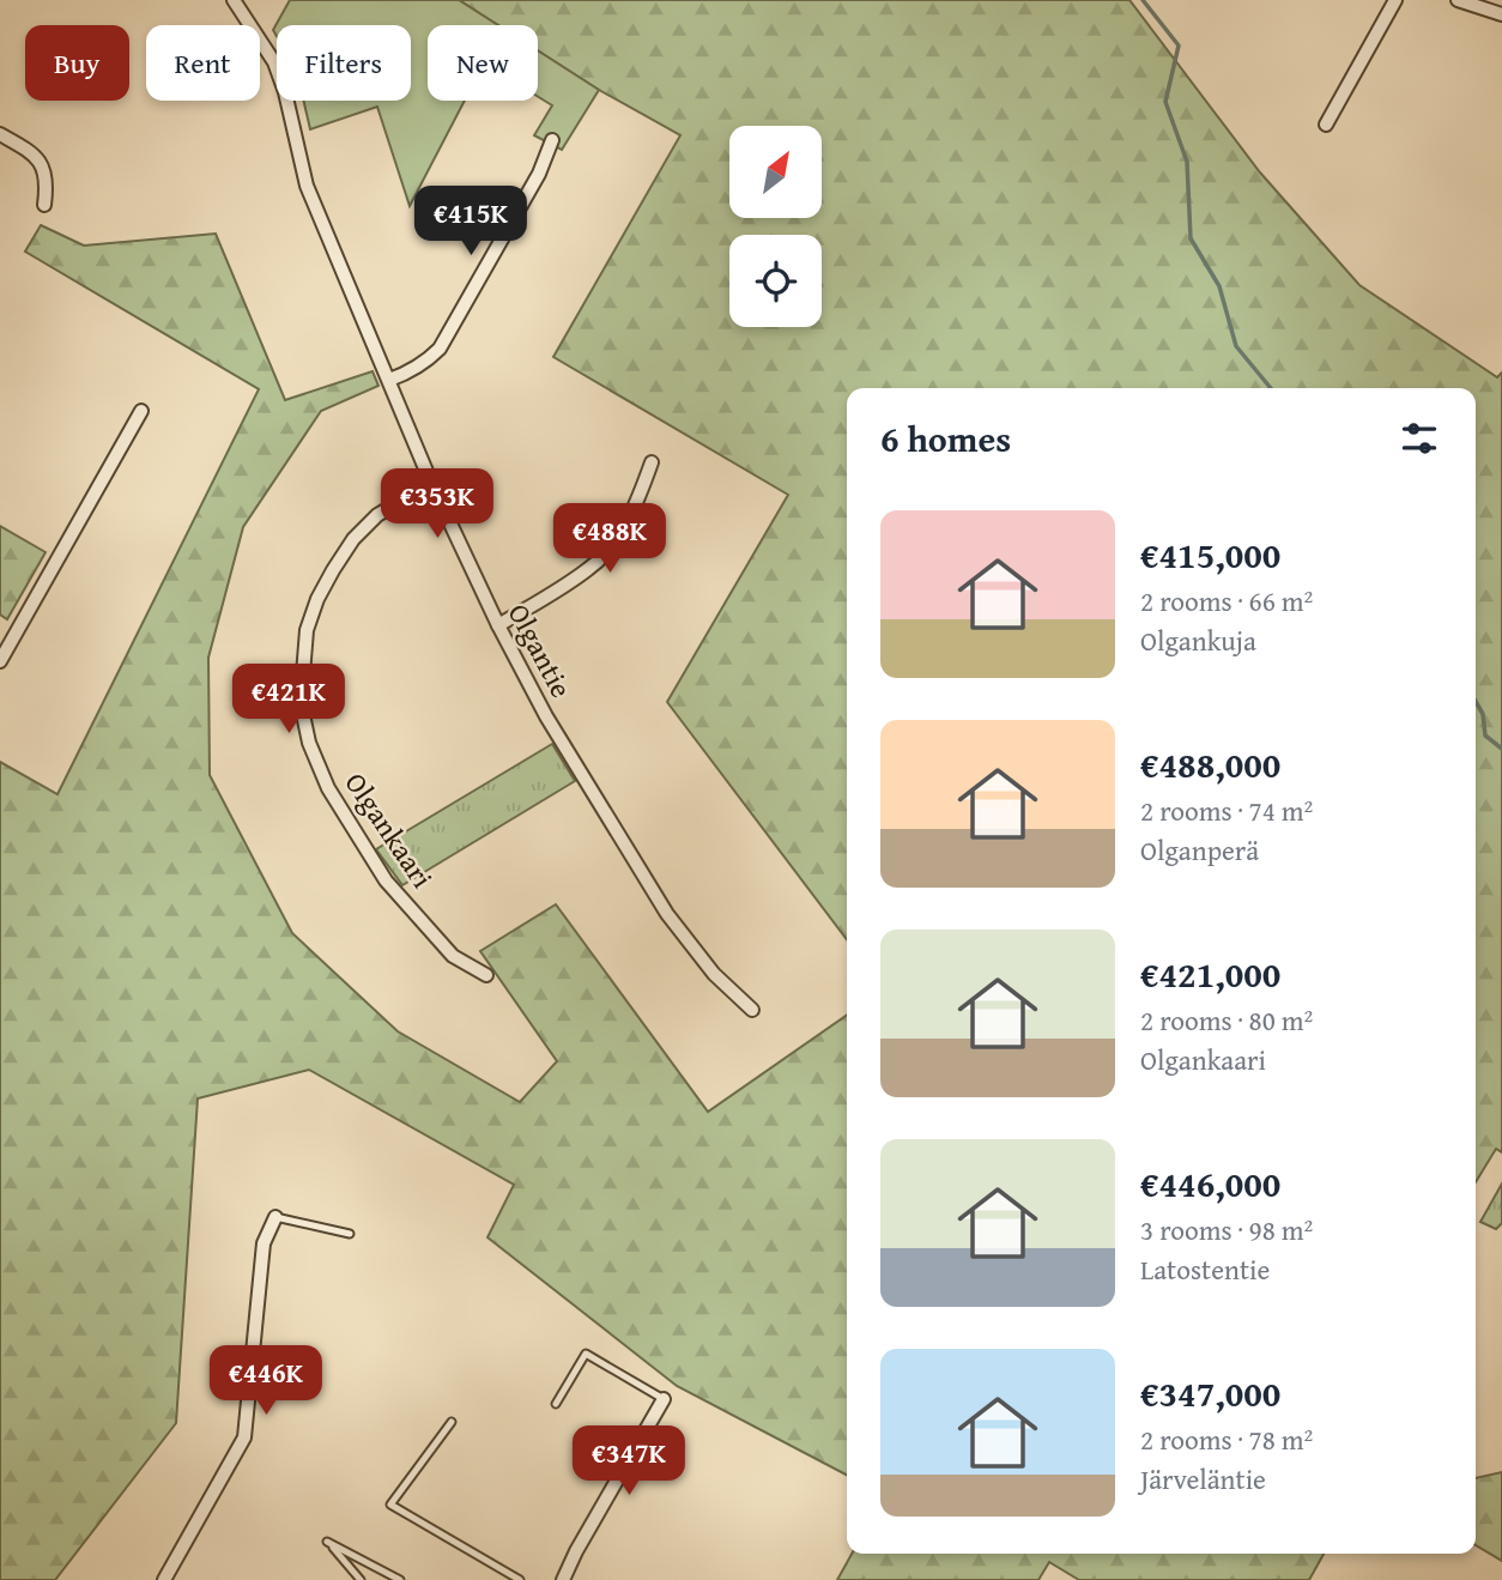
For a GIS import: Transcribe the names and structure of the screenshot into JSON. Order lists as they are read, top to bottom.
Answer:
{
  "streets": {
    "street": ["Olgantie", "Olgankaari"]
  },
  "crossings": [
    ["Olgantie", "Olgankaari"]
  ],
  "north": "top right",
  "page": {
    "chip": [
      "Buy",
      "Rent",
      "Filters",
      "New"
    ],
    "price": [
      "€415K",
      "€353K",
      "€488K",
      "€421K",
      "€446K",
      "€347K"
    ],
    "heading": "6 homes",
    "list": [
      {
        "name": "€415,000",
        "note": "2 rooms · 66 m² · Olgankuja"
      },
      {
        "name": "€488,000",
        "note": "2 rooms · 74 m² · Olganperä"
      },
      {
        "name": "€421,000",
        "note": "2 rooms · 80 m² · Olgankaari"
      },
      {
        "name": "€446,000",
        "note": "3 rooms · 98 m² · Latostentie"
      },
      {
        "name": "€347,000",
        "note": "2 rooms · 78 m² · Järveläntie"
      }
    ]
  }
}
